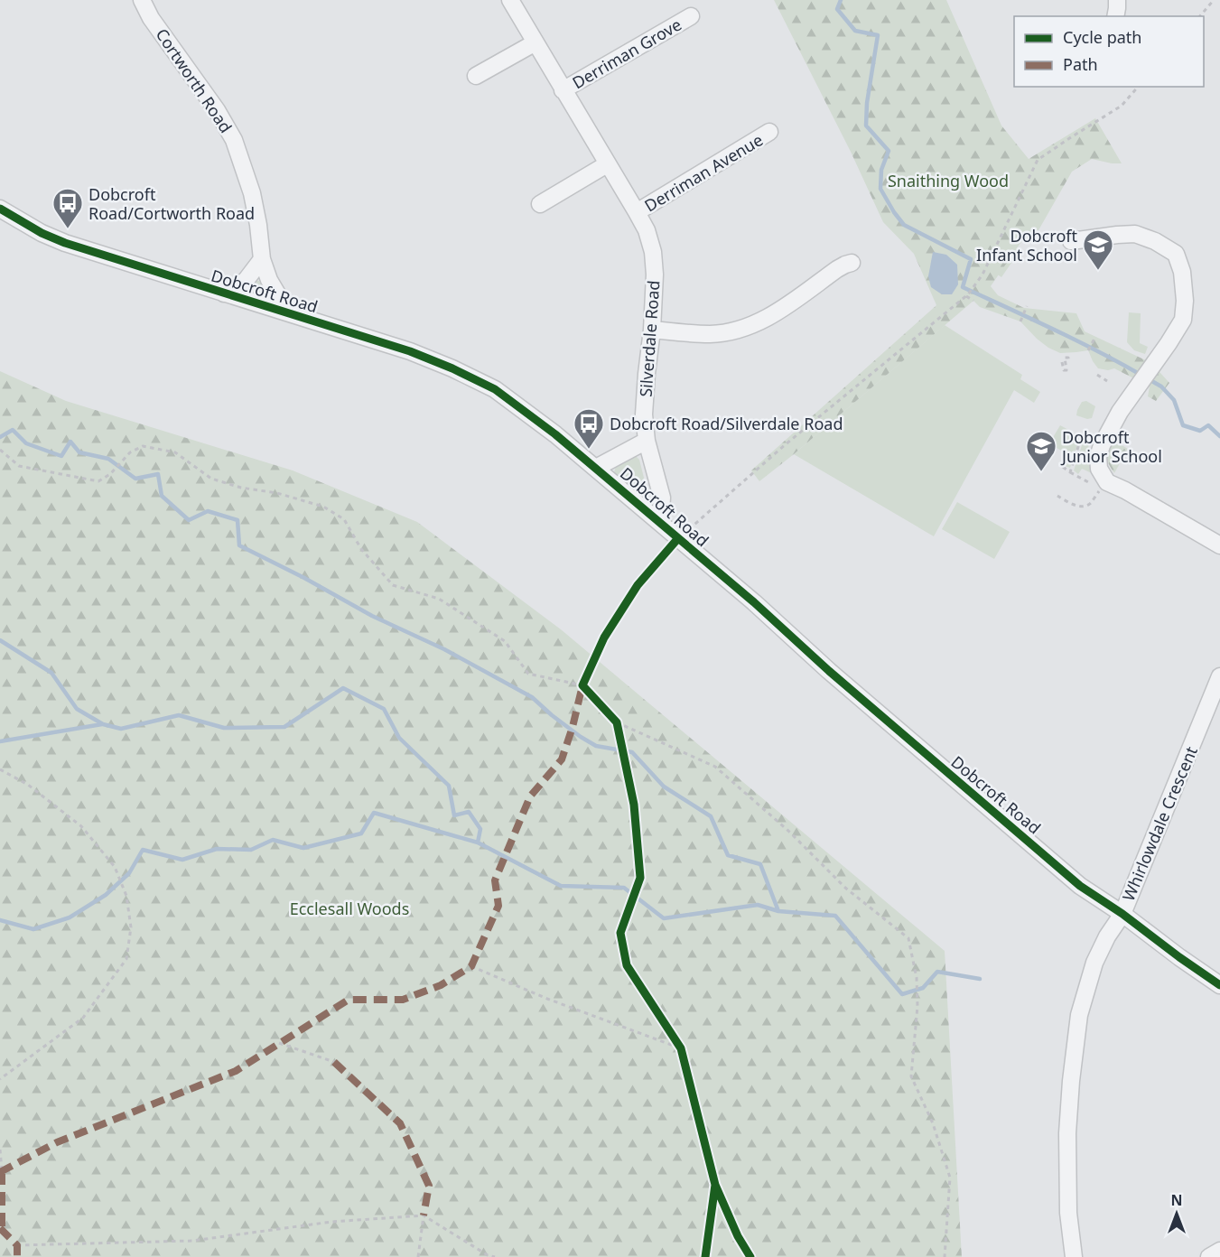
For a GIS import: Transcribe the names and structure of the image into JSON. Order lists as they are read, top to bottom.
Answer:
{
  "streets": {
    "street": [
      "Derriman Grove",
      "Cortworth Road",
      "Derriman Avenue",
      "Dobcroft Road",
      "Silverdale Road",
      "Whirlowdale Crescent"
    ]
  },
  "crossings": [
    ["Derriman Grove", "Silverdale Road"],
    ["Cortworth Road", "Dobcroft Road"],
    ["Derriman Avenue", "Silverdale Road"],
    ["Dobcroft Road", "Silverdale Road"],
    ["Dobcroft Road", "Whirlowdale Crescent"]
  ],
  "parks": ["Snaithing Wood", "Ecclesall Woods"],
  "places": {
    "bus stop": ["Dobcroft Road/Cortworth Road", "Dobcroft Road/Silverdale Road"],
    "school or university": ["Dobcroft Infant School", "Dobcroft Junior School"]
  },
  "legend": ["Cycle path", "Path"],
  "north": "top"
}
